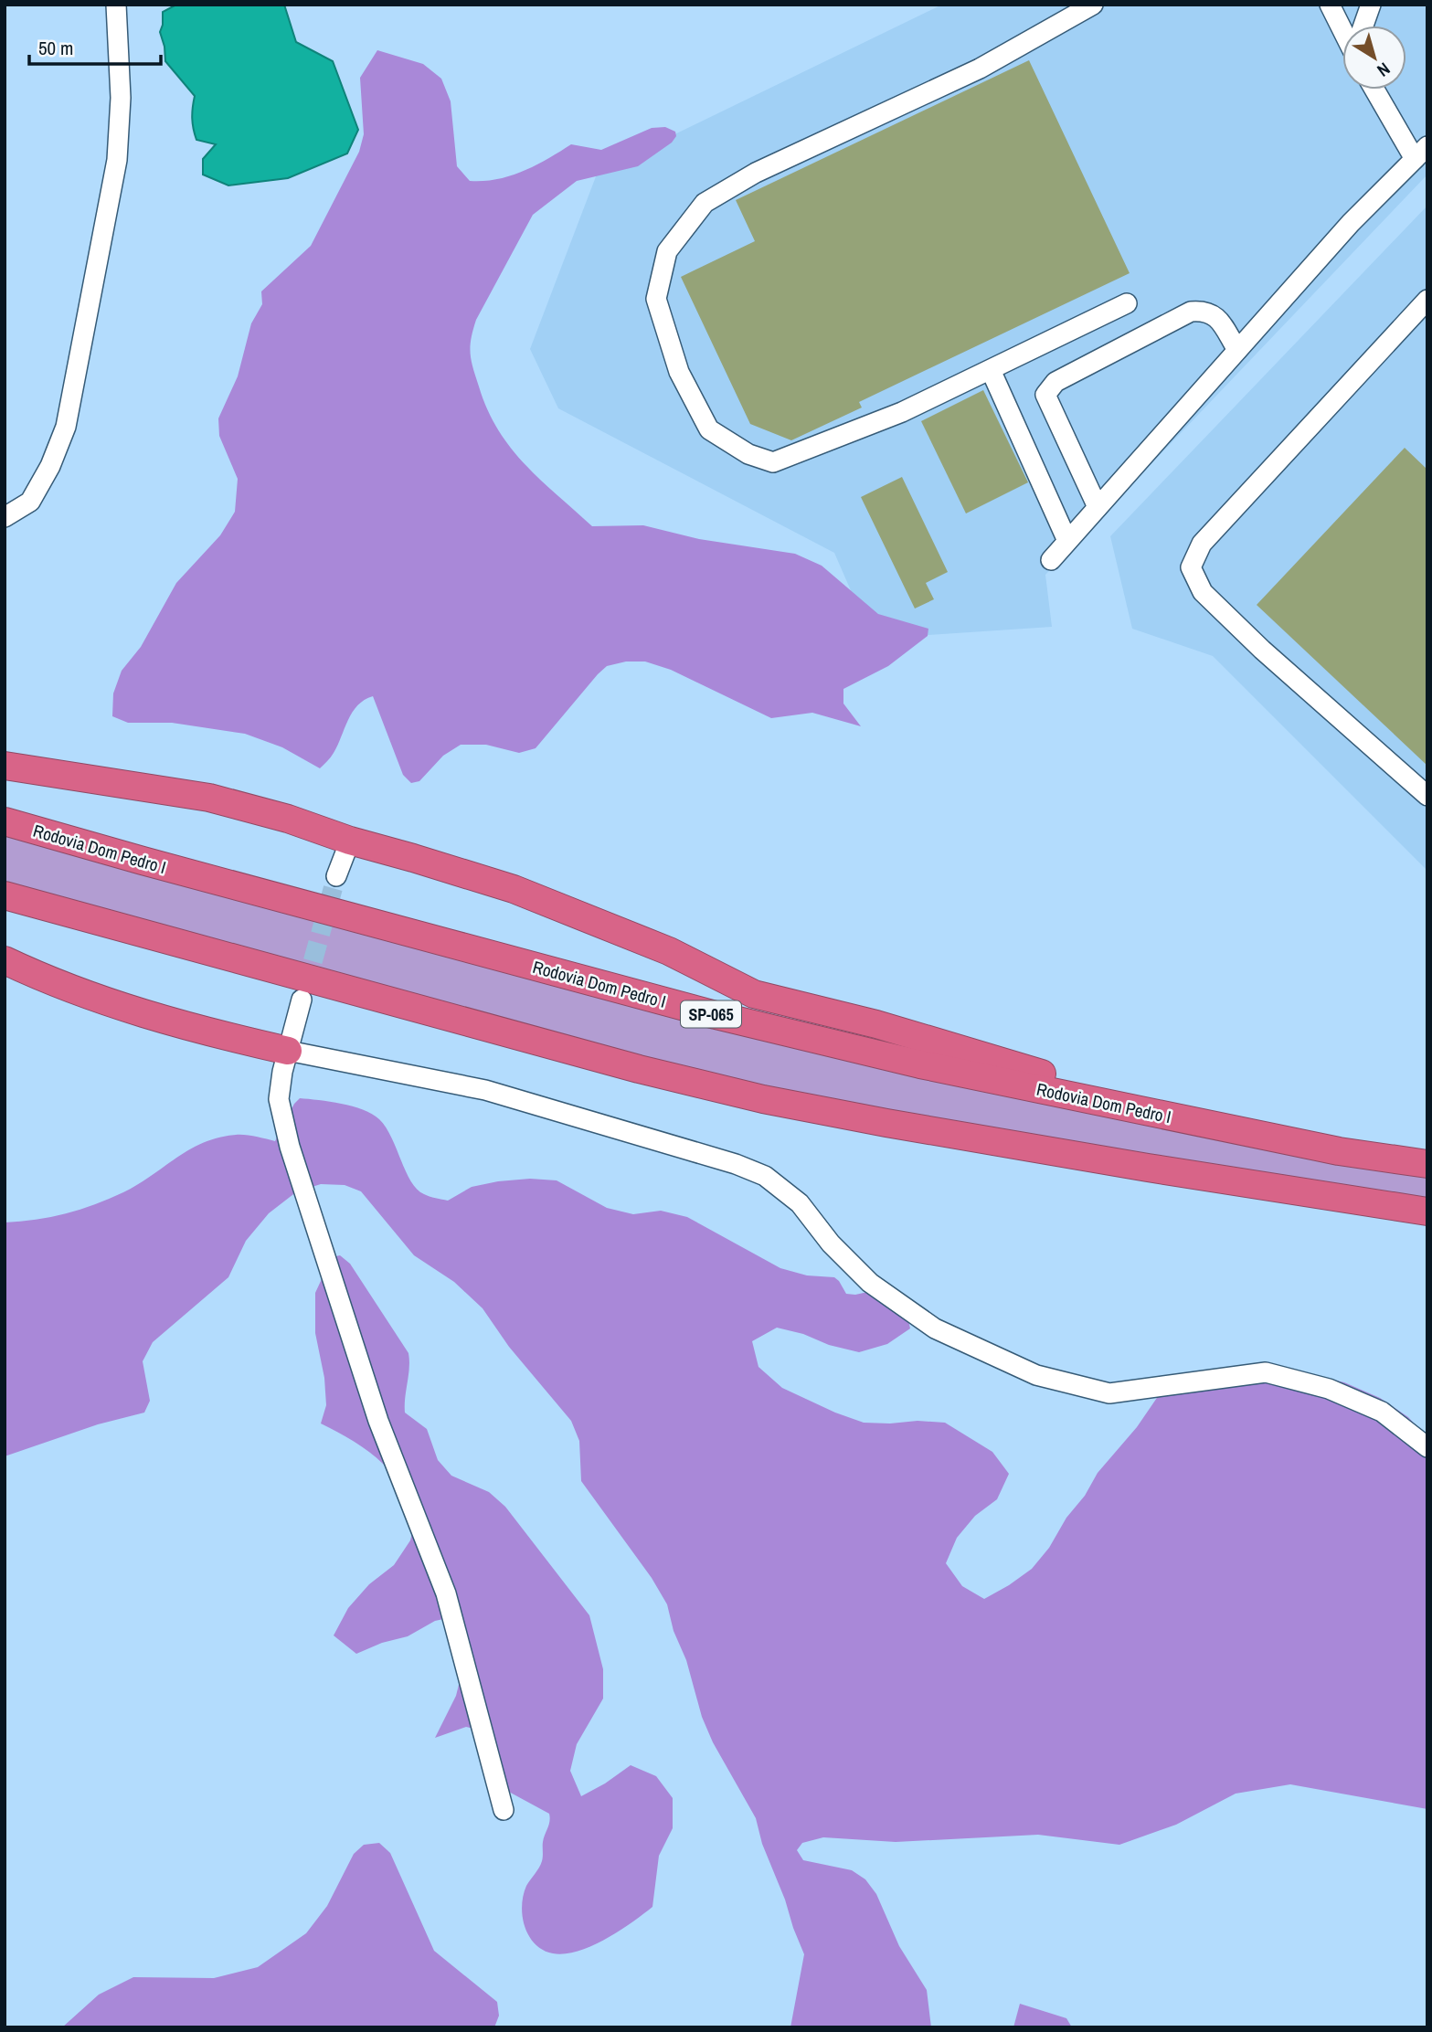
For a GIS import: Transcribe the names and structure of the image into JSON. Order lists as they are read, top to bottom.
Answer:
{
  "streets": {
    "highway": ["Rodovia Dom Pedro I", "SP-065"]
  },
  "scale_bar": "50 m",
  "north": "bottom right"
}
